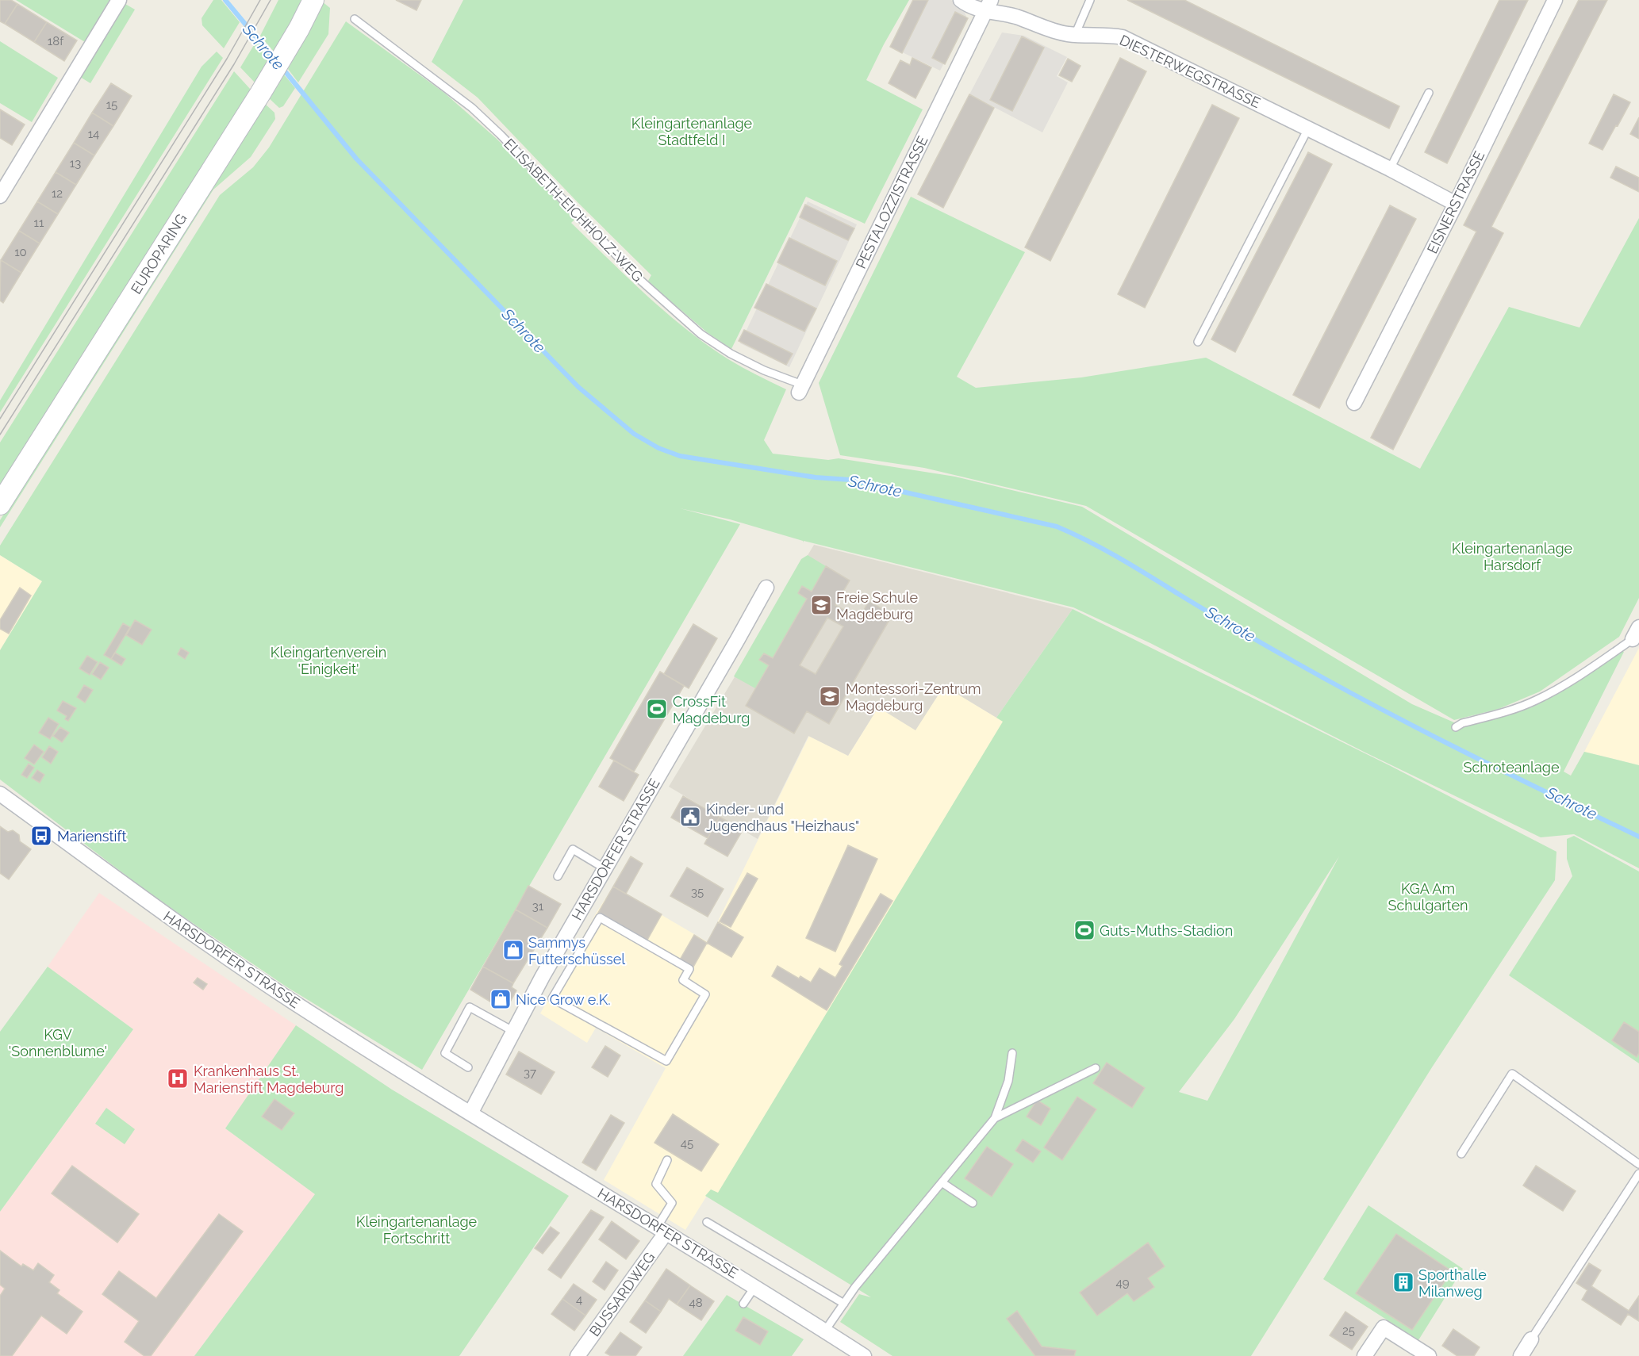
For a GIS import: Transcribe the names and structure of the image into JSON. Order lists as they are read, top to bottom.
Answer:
{
  "streets": {
    "main road": ["EUROPARING"],
    "street": [
      "DIESTERWEGSTRASSE",
      "PESTALOZZISTRASSE",
      "EISNERSTRASSE",
      "HARSDORFER STRASSE",
      "BUSSARDWEG"
    ],
    "lane": ["ELISABETH-EICHHOLZ-WEG"]
  },
  "crossings": [
    ["DIESTERWEGSTRASSE", "PESTALOZZISTRASSE"],
    ["DIESTERWEGSTRASSE", "EISNERSTRASSE"],
    ["PESTALOZZISTRASSE", "ELISABETH-EICHHOLZ-WEG"],
    ["HARSDORFER STRASSE", "BUSSARDWEG"]
  ],
  "water": ["Schrote"],
  "parks": [
    "Kleingartenanlage Stadtfeld I",
    "Kleingartenanlage Harsdorf",
    "Kleingartenverein 'Einigkeit'",
    "Schroteanlage",
    "KGA Am Schulgarten",
    "KGV 'Sonnenblume'",
    "Kleingartenanlage Fortschritt"
  ],
  "places": {
    "school or university": ["Freie Schule Magdeburg", "Montessori-Zentrum Magdeburg"],
    "sports": ["CrossFit Magdeburg", "Guts-Muths-Stadion"],
    "public building": ["Kinder- und Jugendhaus \"Heizhaus\""],
    "bus stop": ["Marienstift"],
    "shop": ["Sammys Futterschüssel", "Nice Grow e.K."],
    "hospital": ["Krankenhaus St. Marienstift Magdeburg"],
    "building": ["Sporthalle Milanweg"]
  },
  "house_numbers": [
    "18f",
    "15",
    "14",
    "13",
    "12",
    "11",
    "10",
    "35",
    "31",
    "37",
    "45",
    "49",
    "4",
    "48",
    "25"
  ]
}
